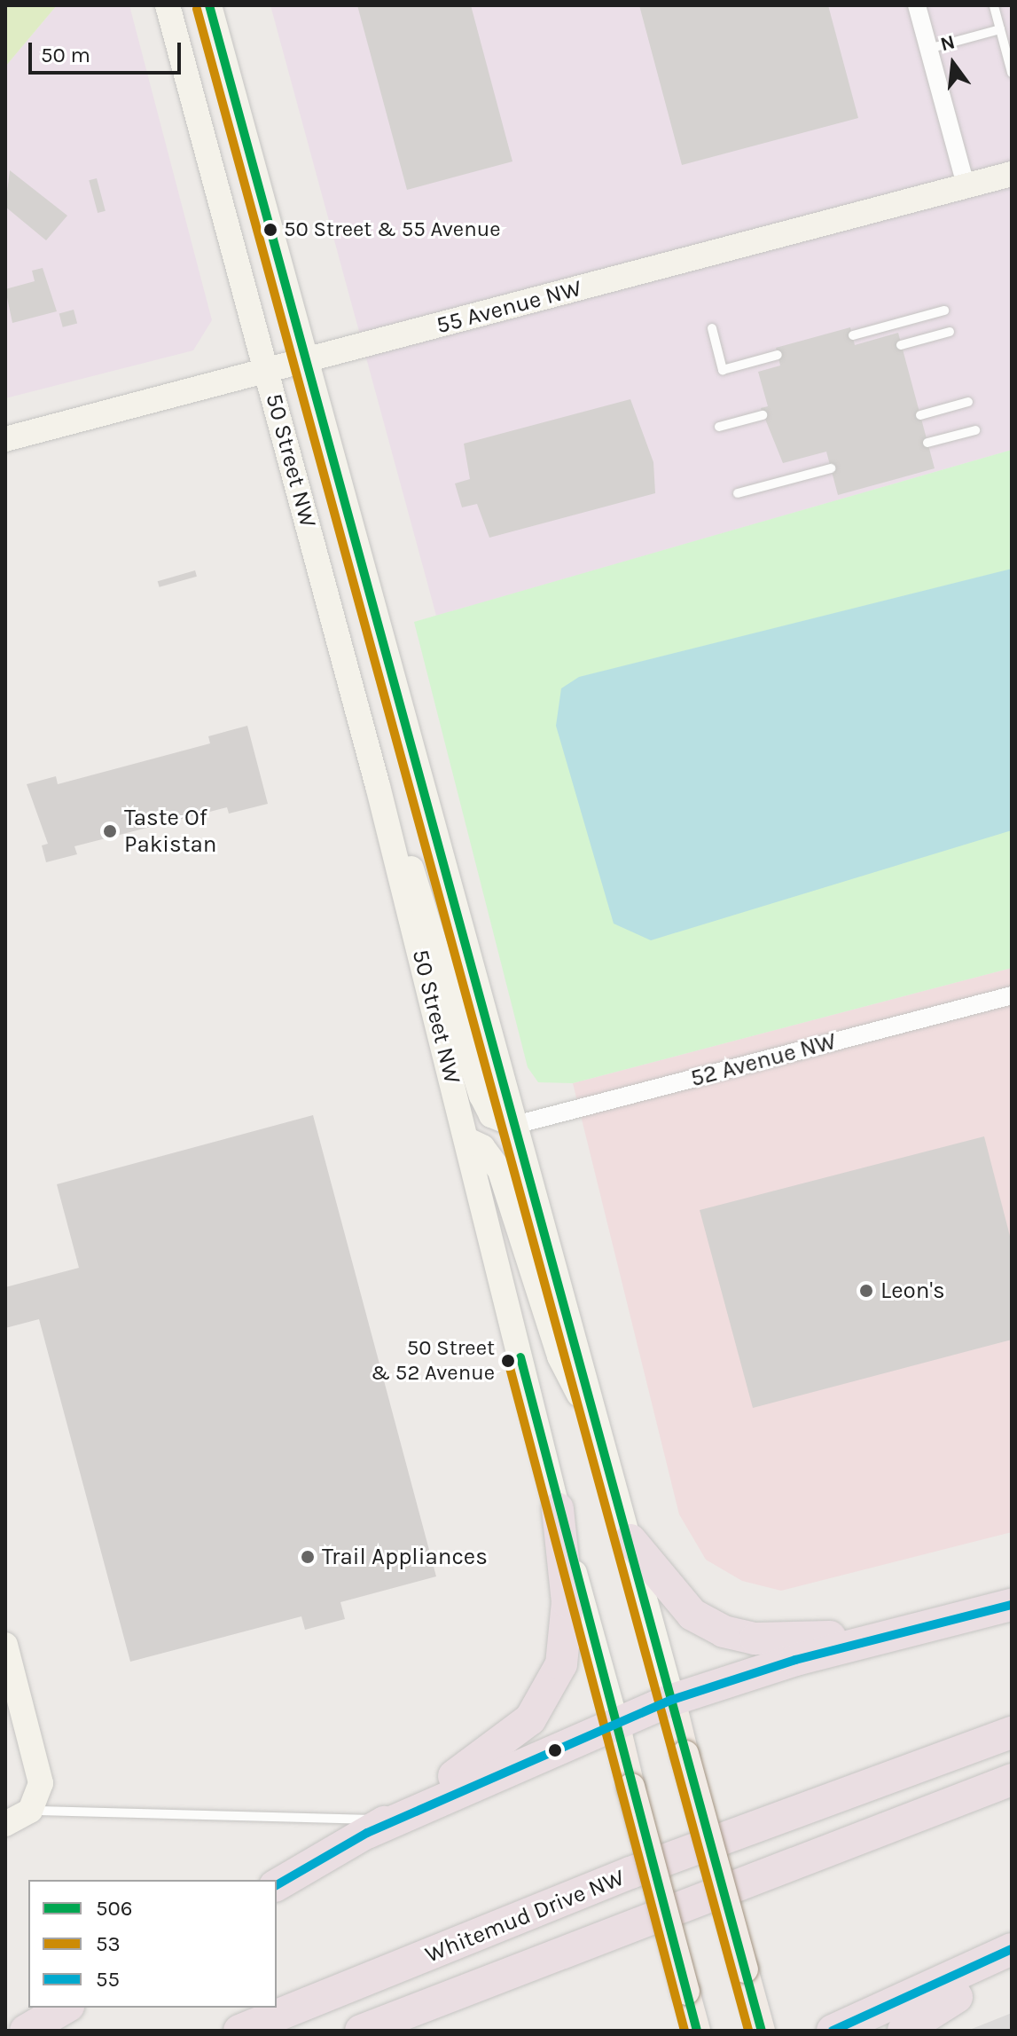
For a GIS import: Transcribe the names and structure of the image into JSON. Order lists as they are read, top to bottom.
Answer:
{
  "streets": {
    "highway": ["Whitemud Drive NW"],
    "main road": ["55 Avenue NW", "50 Street NW"],
    "street": ["52 Avenue NW"]
  },
  "crossings": [
    ["55 Avenue NW", "50 Street NW"],
    ["50 Street NW", "52 Avenue NW"]
  ],
  "places": [
    "50 Street & 55 Avenue",
    "Taste Of Pakistan",
    "Leon's",
    "50 Street & 52 Avenue",
    "Trail Appliances"
  ],
  "lines": ["transit line 506", "transit line 53", "transit line 55"],
  "legend": ["506", "53", "55"],
  "scale_bar": "50 m",
  "north": "top"
}
